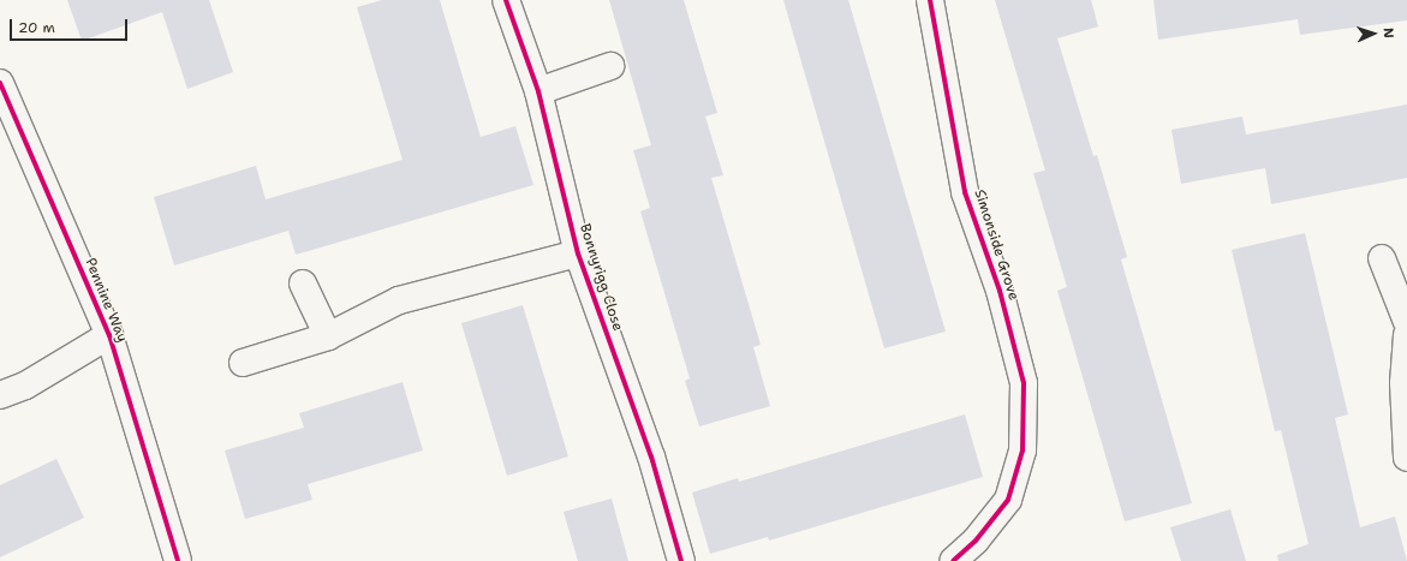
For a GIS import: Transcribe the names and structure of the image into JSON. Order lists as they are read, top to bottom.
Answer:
{
  "streets": {
    "street": ["Simonside Grove", "Bonnyrigg Close", "Pennine Way"]
  },
  "scale_bar": "20 m",
  "north": "right"
}
